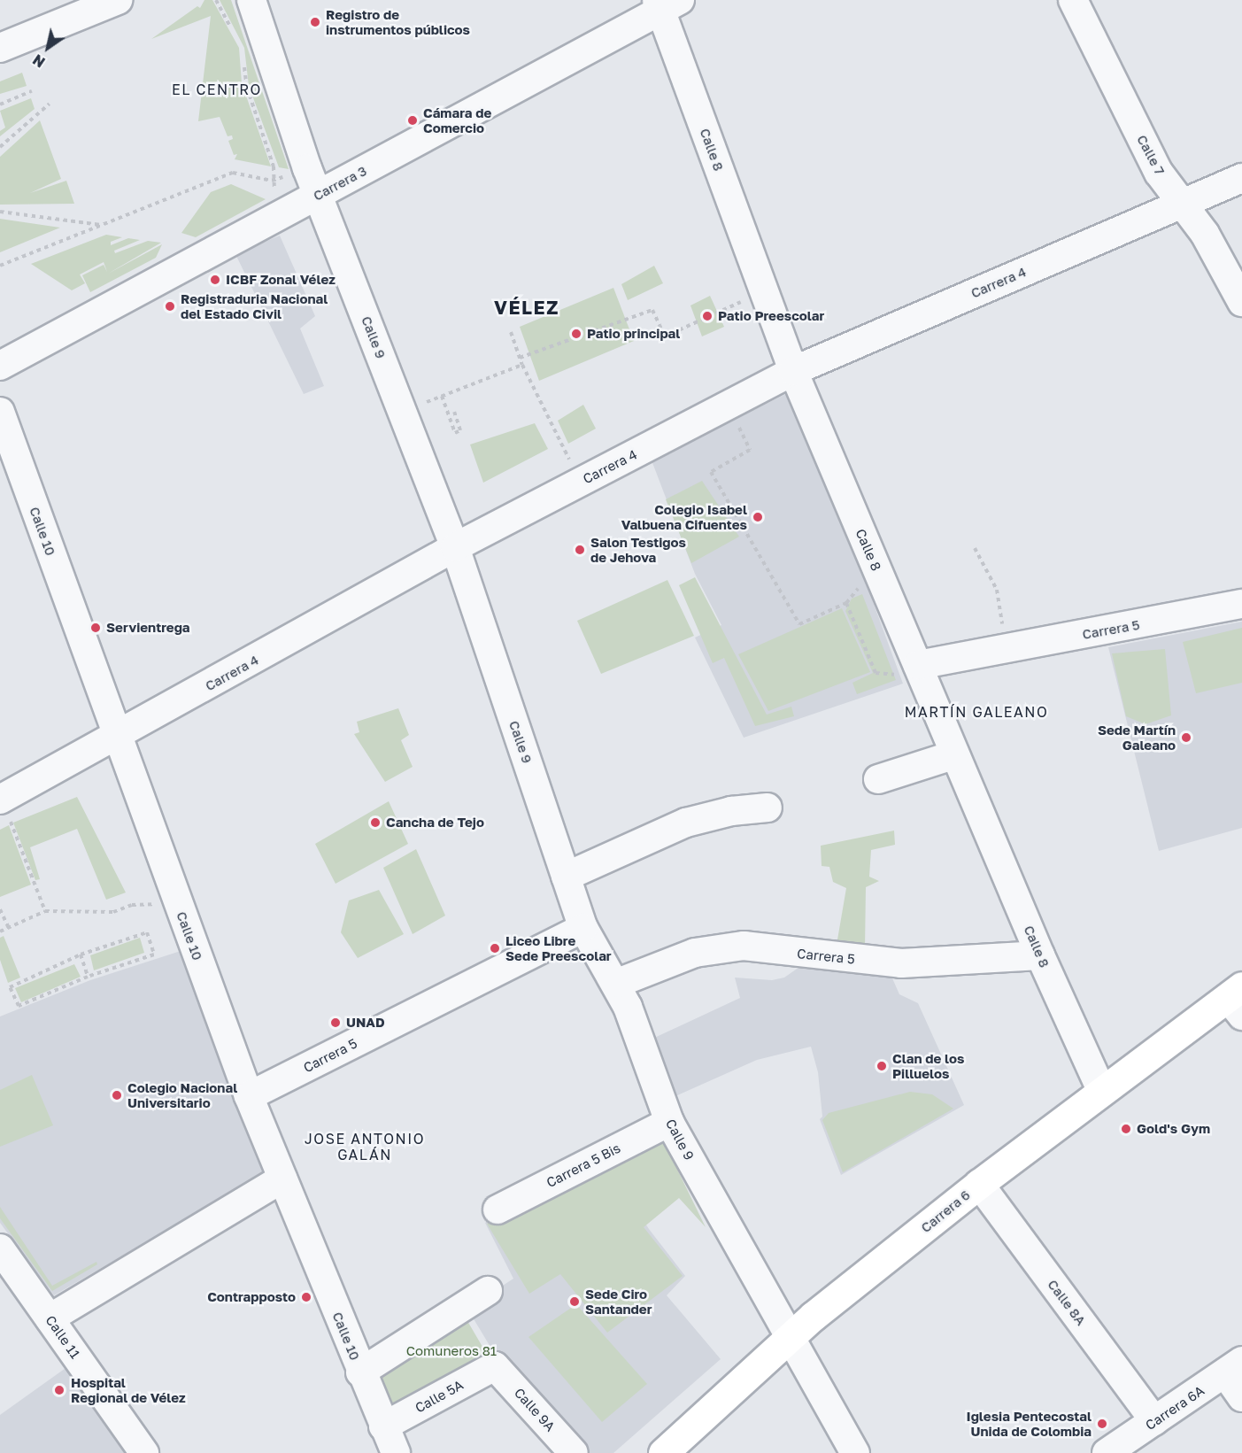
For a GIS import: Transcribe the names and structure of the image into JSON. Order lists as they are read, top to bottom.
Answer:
{
  "streets": {
    "main road": ["Carrera 6"],
    "street": [
      "Calle 8",
      "Calle 7",
      "Carrera 3",
      "Carrera 4",
      "Calle 9",
      "Calle 10",
      "Carrera 5",
      "Carrera 5 Bis",
      "Calle 8A",
      "Calle 11",
      "Calle 5A",
      "Carrera 6A",
      "Calle 9A"
    ]
  },
  "crossings": [
    ["Calle 8", "Carrera 3"],
    ["Calle 8", "Carrera 4"],
    ["Calle 8", "Carrera 5"],
    ["Calle 8", "Carrera 6"],
    ["Calle 7", "Carrera 4"],
    ["Carrera 3", "Calle 9"],
    ["Carrera 4", "Calle 9"],
    ["Carrera 4", "Calle 10"],
    ["Calle 9", "Carrera 5"],
    ["Calle 9", "Carrera 5 Bis"],
    ["Calle 9", "Carrera 6"],
    ["Calle 10", "Carrera 5"],
    ["Calle 10", "Calle 5A"],
    ["Carrera 6", "Calle 8A"],
    ["Calle 8A", "Carrera 6A"],
    ["Calle 5A", "Calle 9A"]
  ],
  "districts": [
    "EL CENTRO",
    "VÉLEZ",
    "MARTÍN GALEANO",
    "JOSE ANTONIO GALÁN"
  ],
  "parks": ["Comuneros 81"],
  "places": [
    "Registro de instrumentos públicos",
    "Cámara de Comercio",
    "ICBF Zonal Vélez",
    "Registraduria Nacional del Estado Civil",
    "Patio Preescolar",
    "Patio principal",
    "Colegio Isabel Valbuena Cifuentes",
    "Salon Testigos de Jehova",
    "Servientrega",
    "Sede Martín Galeano",
    "Cancha de Tejo",
    "Liceo Libre Sede Preescolar",
    "UNAD",
    "Clan de los Pilluelos",
    "Colegio Nacional Universitario",
    "Gold's Gym",
    "Contrapposto",
    "Sede Ciro Santander",
    "Hospital Regional de Vélez",
    "Iglesia Pentecostal Unida de Colombia"
  ],
  "north": "bottom left"
}
